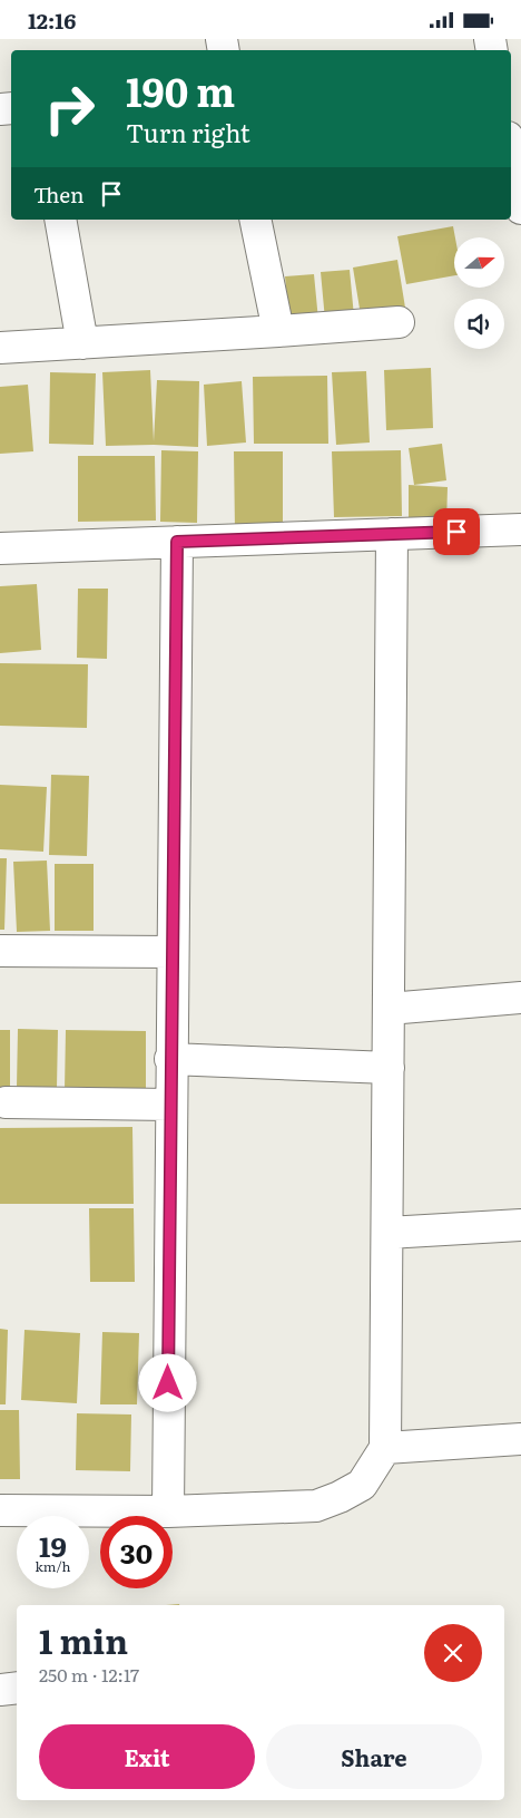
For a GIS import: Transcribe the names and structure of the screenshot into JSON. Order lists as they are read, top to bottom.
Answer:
{
  "north": "right",
  "page": {
    "status": "12:16",
    "turn": ["190 m", "Turn right"],
    "then": "Then",
    "speed": "19 km/h",
    "limit": "30",
    "heading": ["1 min", "250 m · 12:17"],
    "buttons": ["Exit", "Share"]
  }
}
